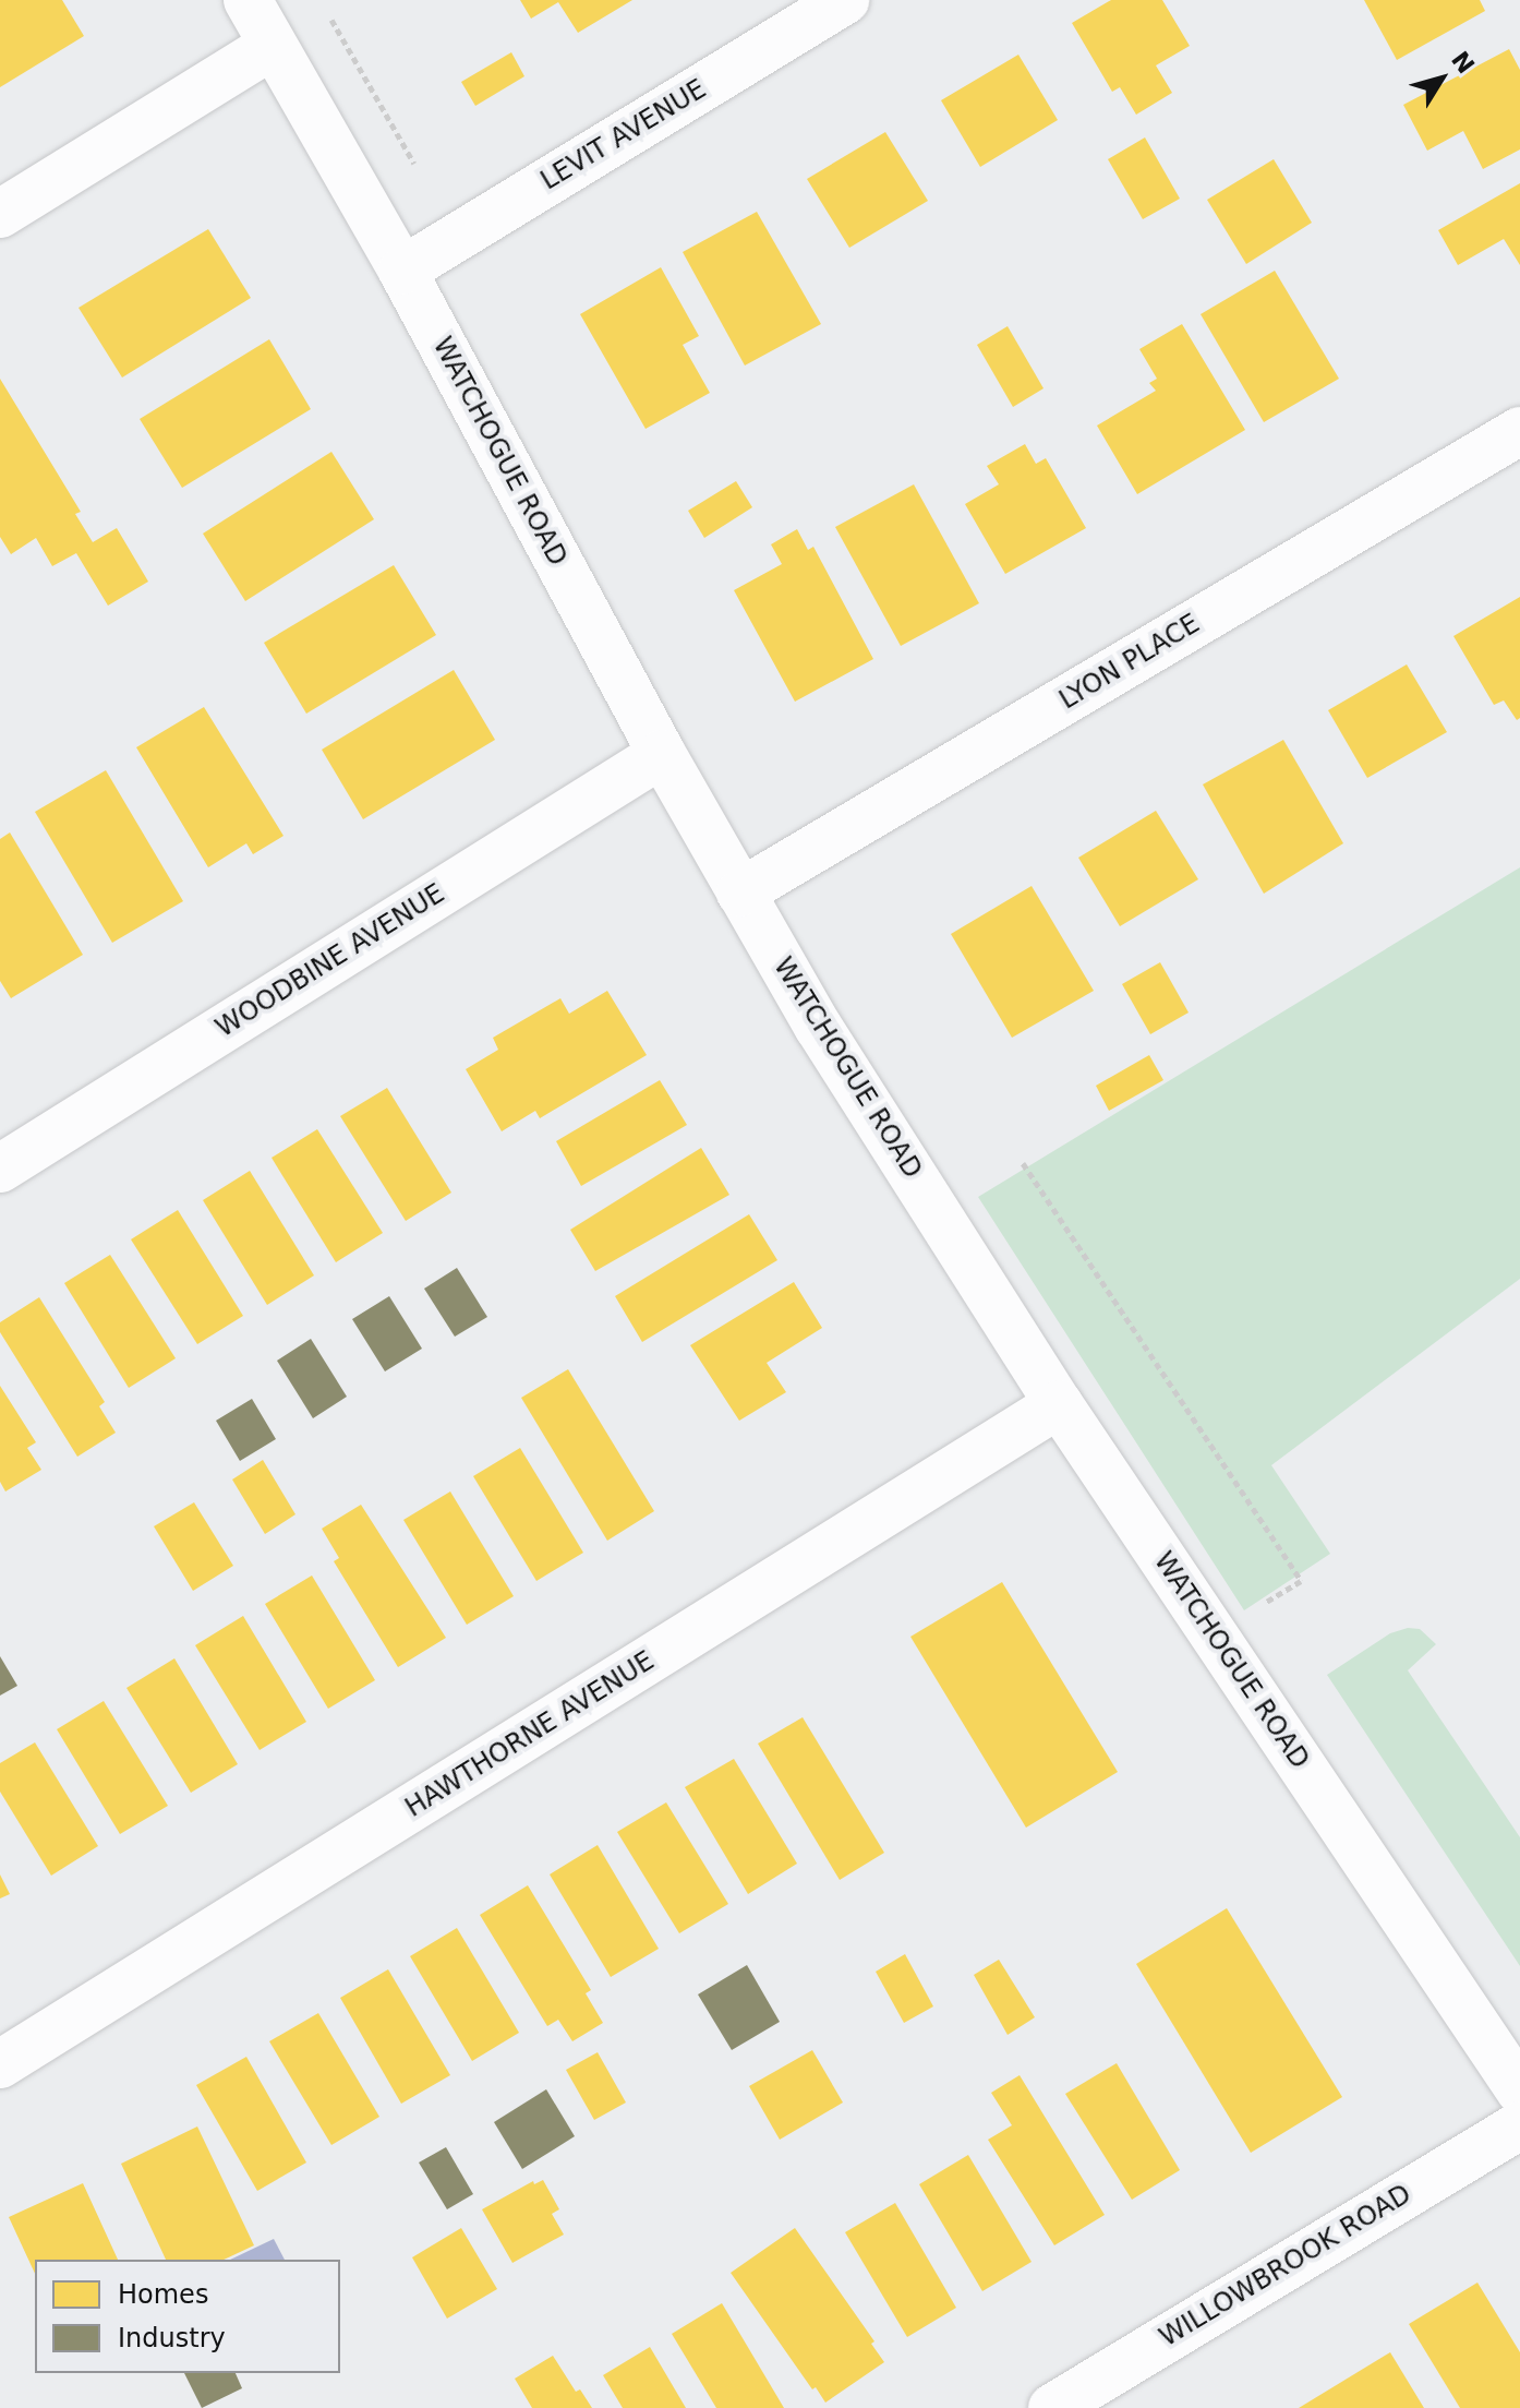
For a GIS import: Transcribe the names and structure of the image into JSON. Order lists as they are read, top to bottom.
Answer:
{
  "streets": {
    "street": [
      "LEVIT AVENUE",
      "WATCHOGUE ROAD",
      "LYON PLACE",
      "WOODBINE AVENUE",
      "HAWTHORNE AVENUE",
      "WILLOWBROOK ROAD"
    ]
  },
  "crossings": [
    ["LEVIT AVENUE", "WATCHOGUE ROAD"],
    ["WATCHOGUE ROAD", "LYON PLACE"],
    ["WATCHOGUE ROAD", "WOODBINE AVENUE"],
    ["WATCHOGUE ROAD", "HAWTHORNE AVENUE"]
  ],
  "legend": ["Homes", "Industry"],
  "north": "top right"
}
